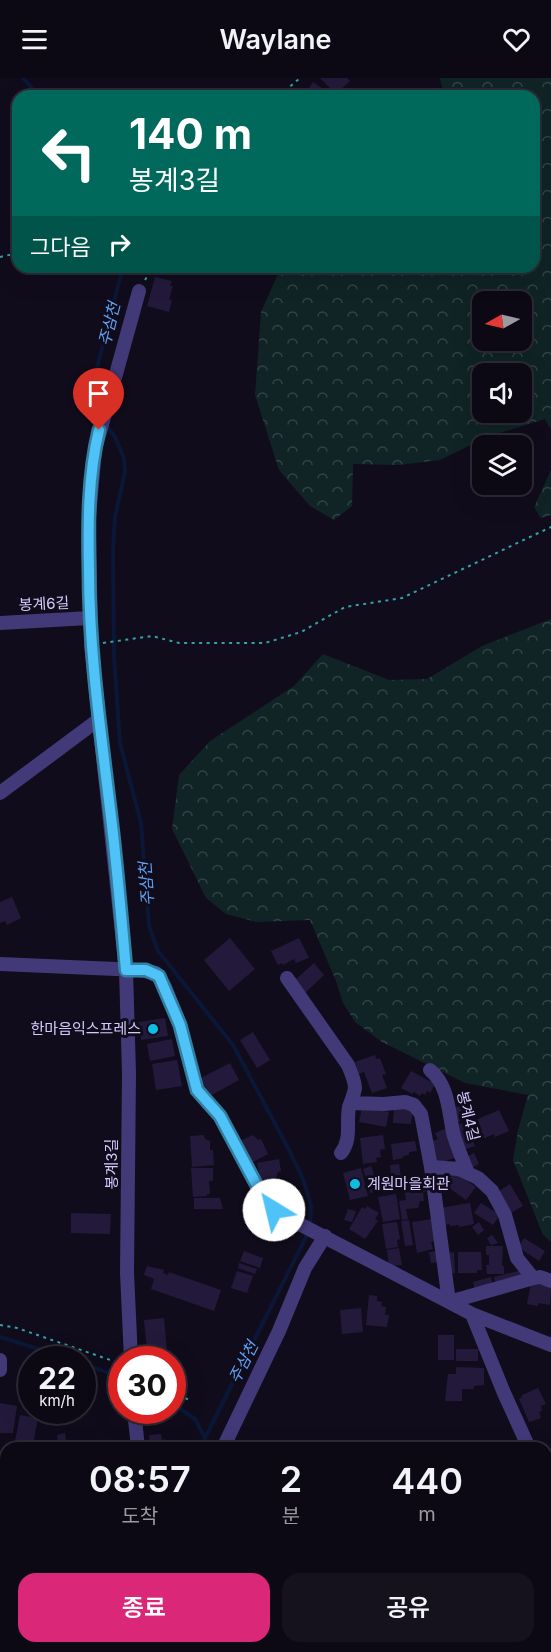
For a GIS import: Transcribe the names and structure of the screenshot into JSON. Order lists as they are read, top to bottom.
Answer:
{
  "streets": {
    "street": ["봉계6길", "봉계4길", "봉계3길"]
  },
  "crossings": [
    ["봉계6길", "봉계3길"]
  ],
  "water": ["주삼천"],
  "places": ["한마음익스프레스", "계원마을회관"],
  "north": "left",
  "page": {
    "header": "Waylane",
    "turn": ["140 m", "봉계3길"],
    "then": "그다음",
    "speed": "22 km/h",
    "limit": "30",
    "eta": [
      "08:57",
      "도착",
      "2",
      "분",
      "440",
      "m"
    ],
    "buttons": ["종료", "공유"]
  }
}
